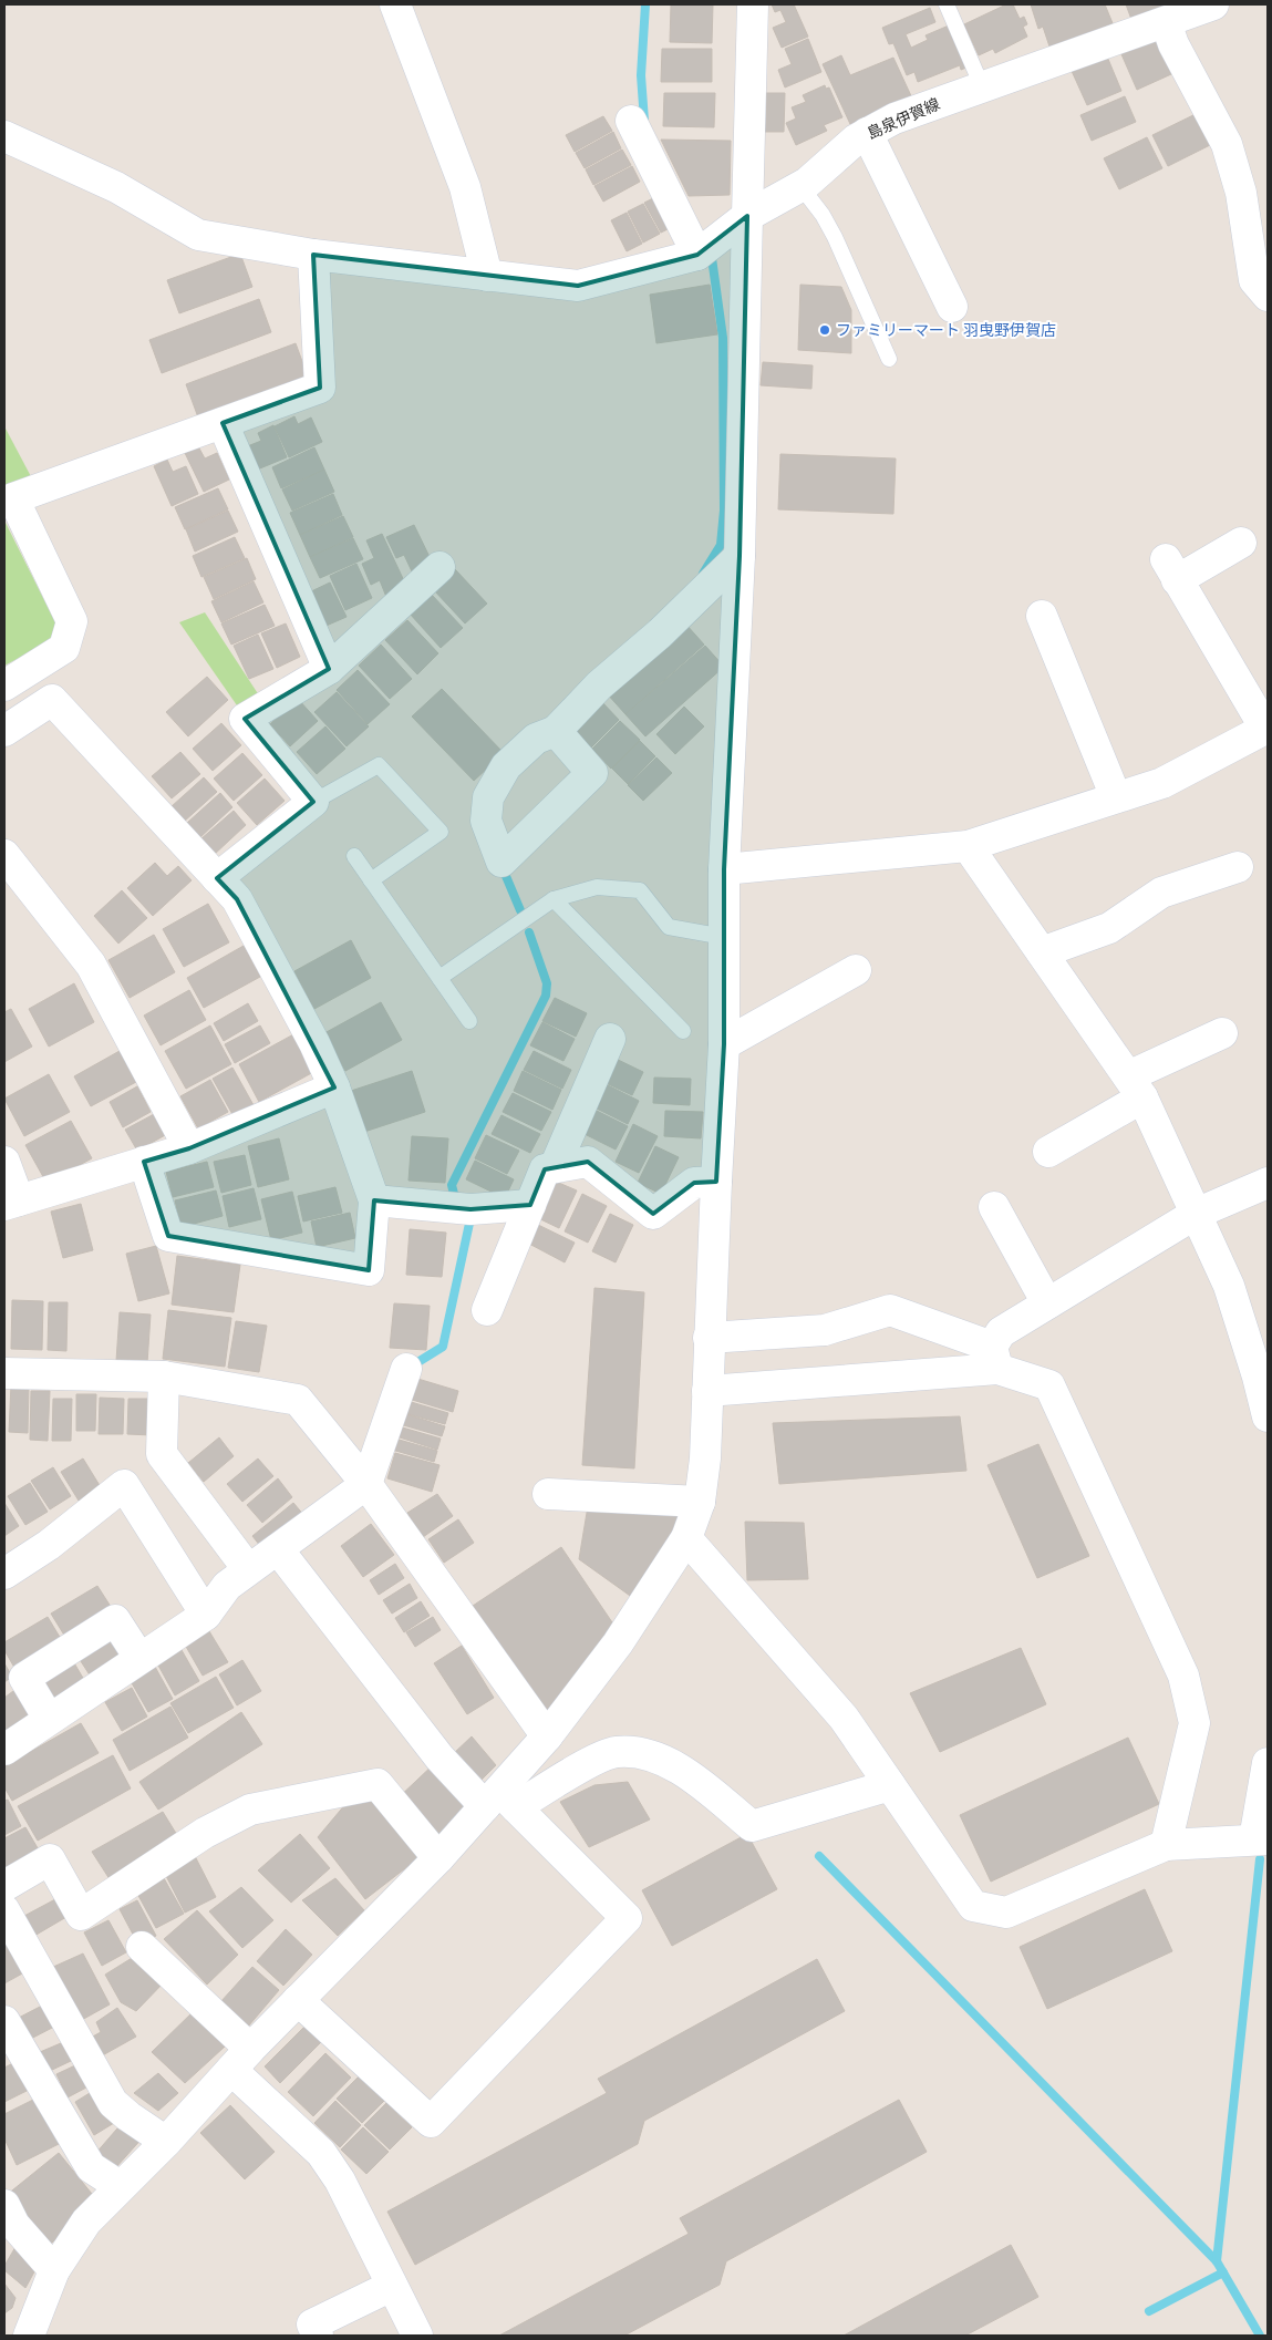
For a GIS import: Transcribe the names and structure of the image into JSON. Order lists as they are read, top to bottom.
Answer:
{
  "streets": {
    "street": ["島泉伊賀線"]
  },
  "places": ["ファミリーマート 羽曳野伊賀店"]
}
